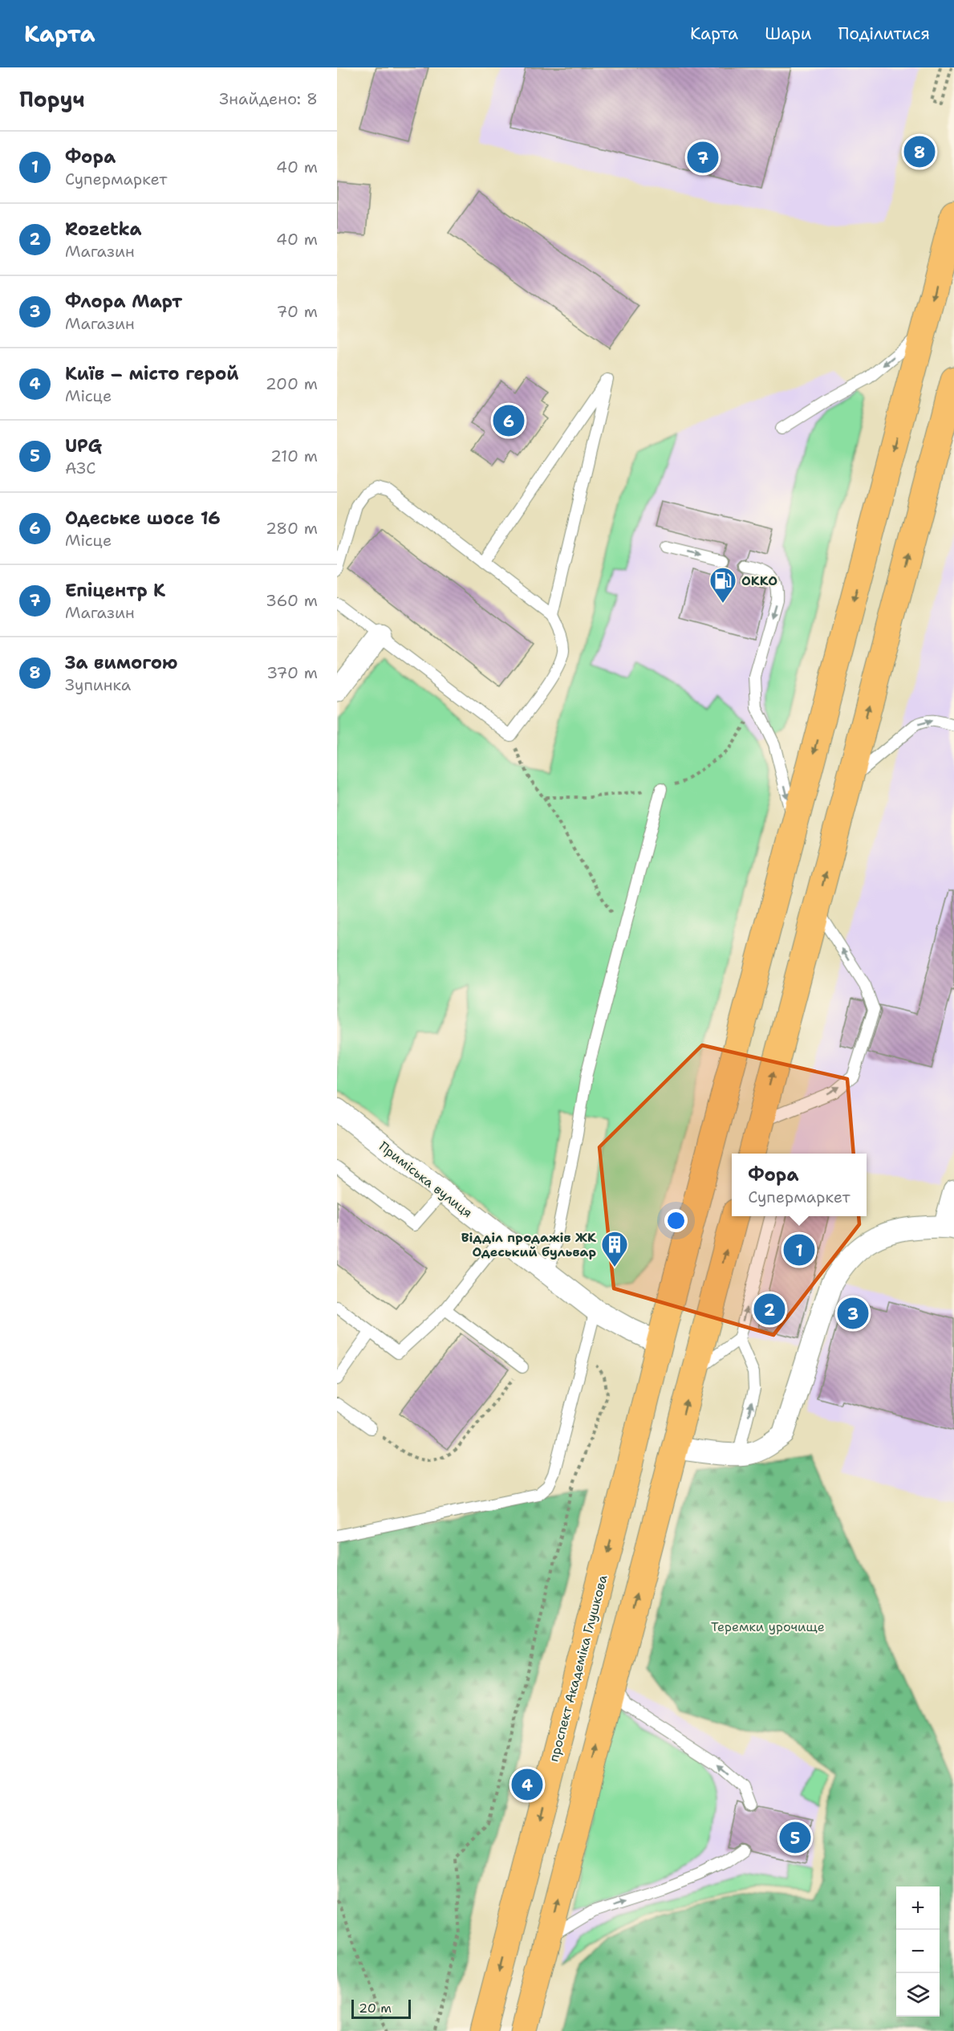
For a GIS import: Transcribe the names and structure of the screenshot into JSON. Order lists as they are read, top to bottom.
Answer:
{
  "streets": {
    "highway": ["проспект Академіка Глушкова"],
    "street": ["Приміська вулиця"]
  },
  "crossings": [
    ["Приміська вулиця", "проспект Академіка Глушкова"]
  ],
  "parks": ["Теремки урочище"],
  "places": {
    "fuel station": ["ОККО"],
    "building": ["Відділ продажів ЖК Одеський бульвар"]
  },
  "scale_bar": "20 m",
  "page": {
    "header": "Карта",
    "nav": ["Карта", "Шари", "Поділитися"],
    "heading": ["Поруч", "Знайдено: 8"],
    "list": [
      {
        "mark": "1",
        "name": "Фора",
        "note": "Супермаркет",
        "value": "40 m"
      },
      {
        "mark": "2",
        "name": "Rozetka",
        "note": "Магазин",
        "value": "40 m"
      },
      {
        "mark": "3",
        "name": "Флора Март",
        "note": "Магазин",
        "value": "70 m"
      },
      {
        "mark": "4",
        "name": "Київ – місто герой",
        "note": "Місце",
        "value": "200 m"
      },
      {
        "mark": "5",
        "name": "UPG",
        "note": "АЗС",
        "value": "210 m"
      },
      {
        "mark": "6",
        "name": "Одеське шосе 16",
        "note": "Місце",
        "value": "280 m"
      },
      {
        "mark": "7",
        "name": "Епіцентр К",
        "note": "Магазин",
        "value": "360 m"
      },
      {
        "mark": "8",
        "name": "За вимогою",
        "note": "Зупинка",
        "value": "370 m"
      }
    ],
    "pins": [
      "8",
      "7",
      "6",
      "1",
      "2",
      "3",
      "4",
      "5"
    ],
    "popup": ["Фора", "Супермаркет"],
    "map_buttons": ["+", "−"],
    "scale": "20 m"
  }
}
